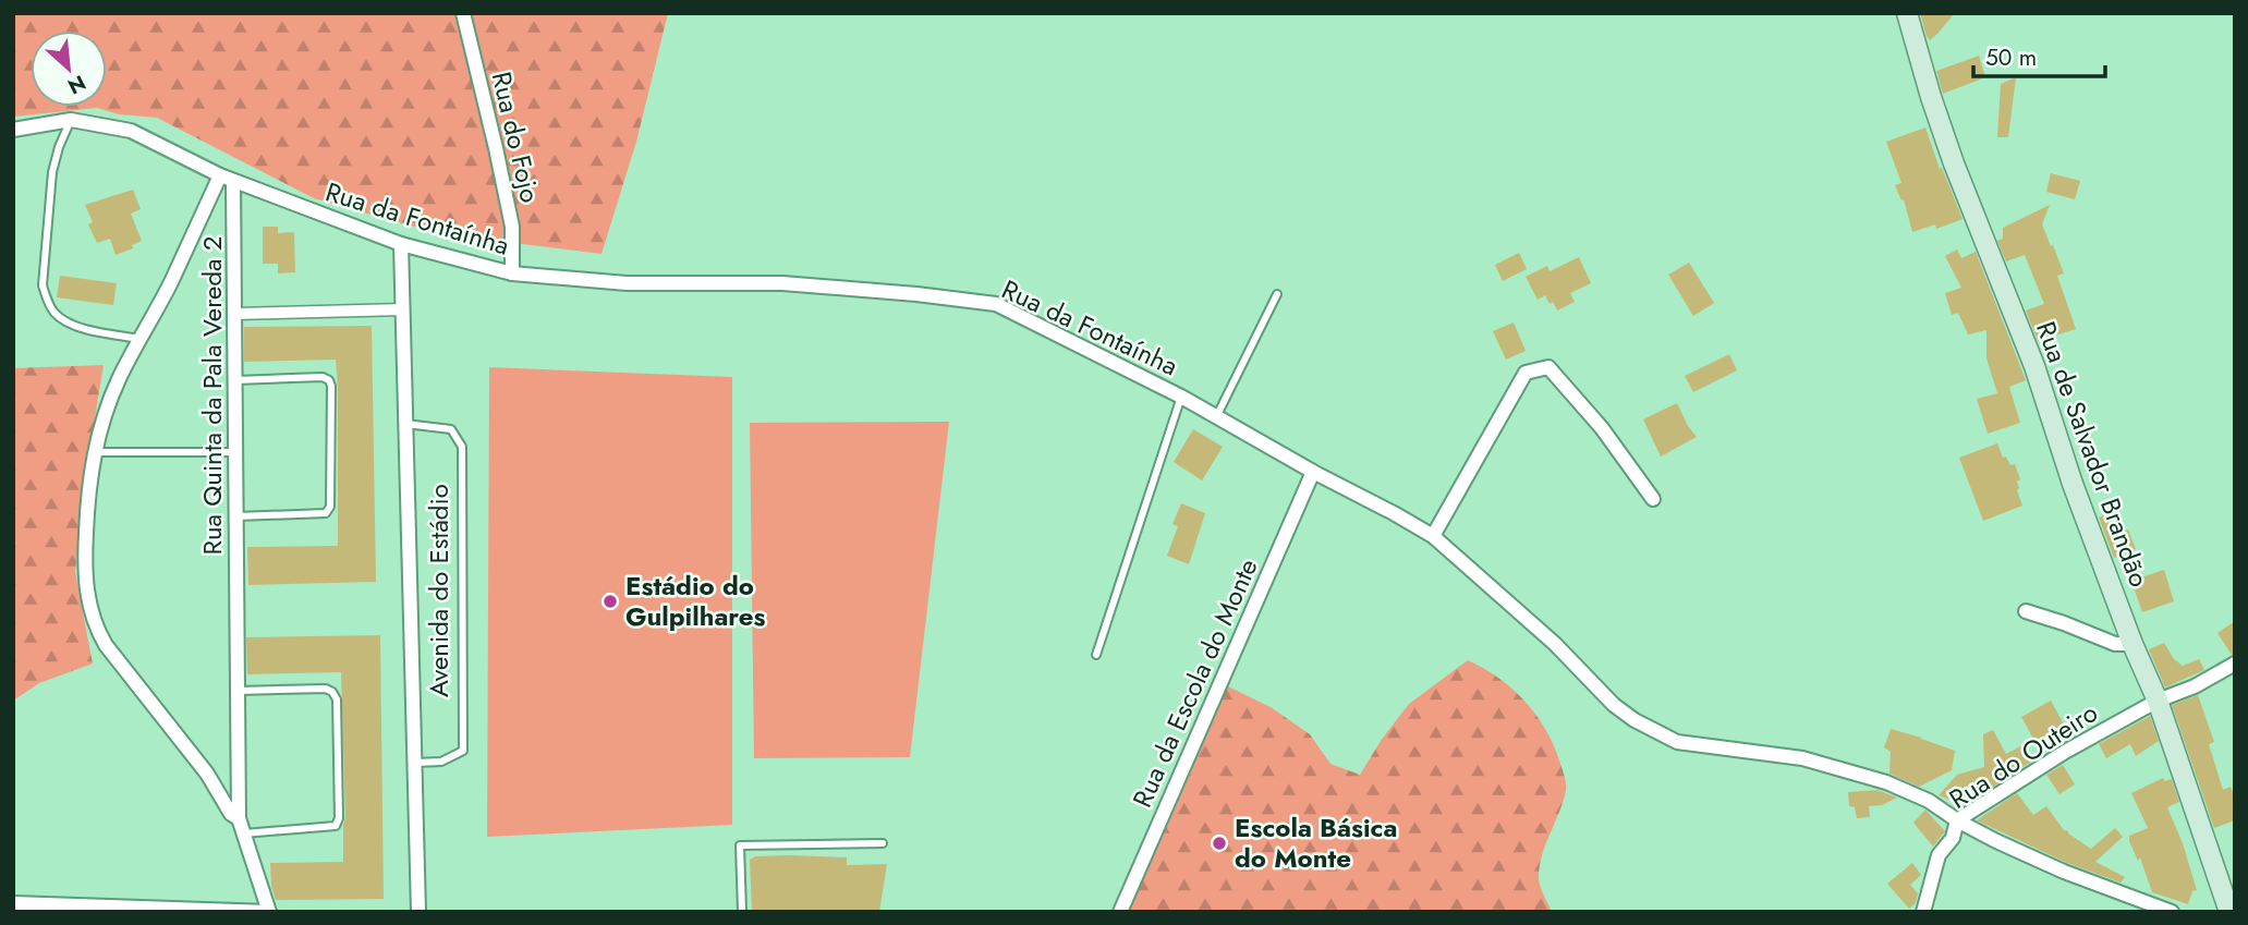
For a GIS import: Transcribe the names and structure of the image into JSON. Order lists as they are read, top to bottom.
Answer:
{
  "streets": {
    "main road": ["Rua de Salvador Brandão"],
    "street": [
      "Rua do Fojo",
      "Rua da Fontaínha",
      "Rua Quinta da Pala Vereda 2",
      "Avenida do Estádio",
      "Rua da Escola do Monte",
      "Rua do Outeiro"
    ]
  },
  "crossings": [
    ["Rua do Fojo", "Rua da Fontaínha"],
    ["Rua da Fontaínha", "Rua Quinta da Pala Vereda 2"],
    ["Rua da Fontaínha", "Avenida do Estádio"],
    ["Rua da Fontaínha", "Rua da Escola do Monte"],
    ["Rua da Fontaínha", "Rua do Outeiro"],
    ["Rua de Salvador Brandão", "Rua do Outeiro"]
  ],
  "places": ["Estádio do Gulpilhares", "Escola Básica do Monte"],
  "scale_bar": "50 m",
  "north": "bottom right"
}
